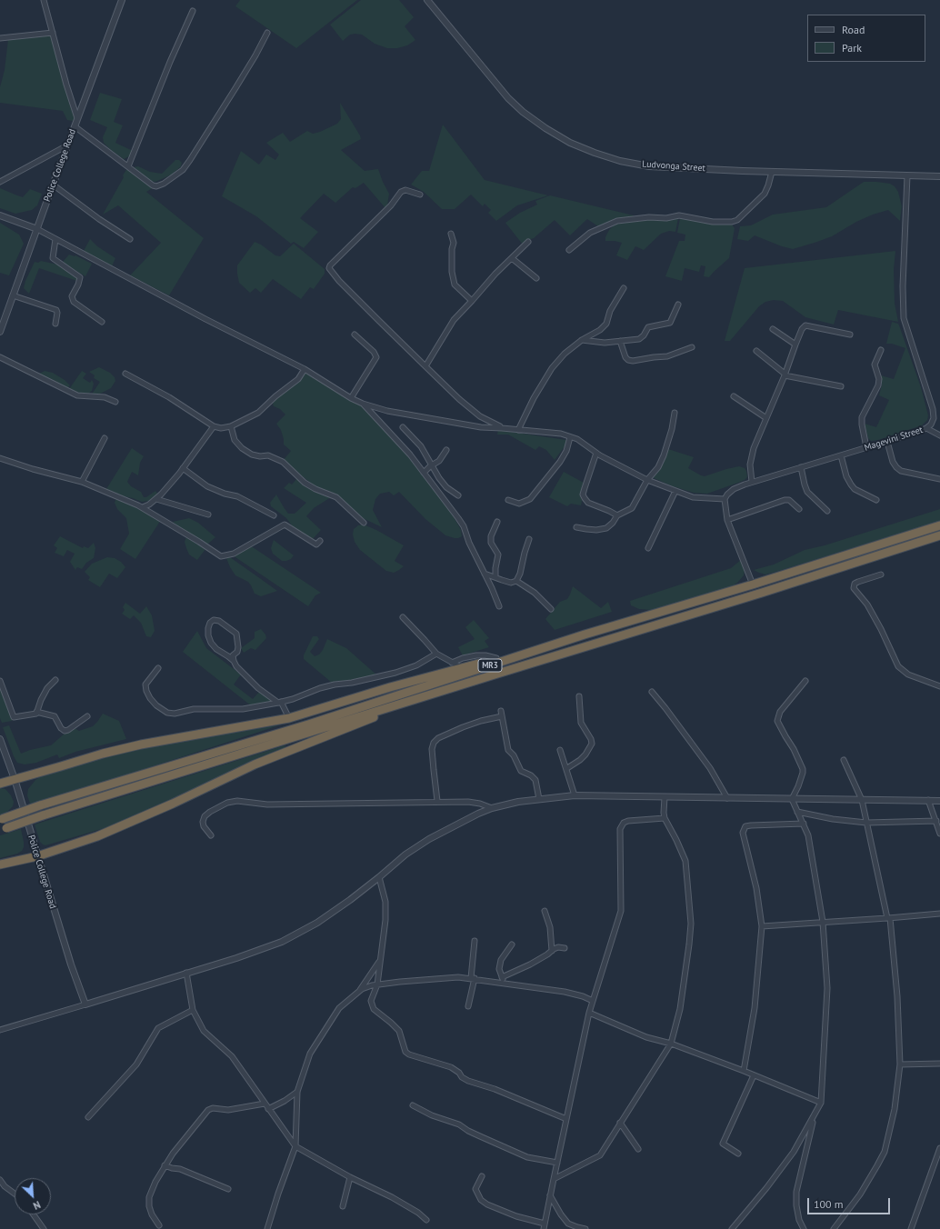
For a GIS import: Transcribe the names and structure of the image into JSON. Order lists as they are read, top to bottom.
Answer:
{
  "streets": {
    "highway": ["MR3"],
    "street": ["Police College Road", "Ludvonga Street", "Magevini Street"]
  },
  "crossings": [
    ["Ludvonga Street", "Magevini Street"]
  ],
  "legend": ["Road", "Park"],
  "scale_bar": "100 m",
  "north": "bottom right"
}
